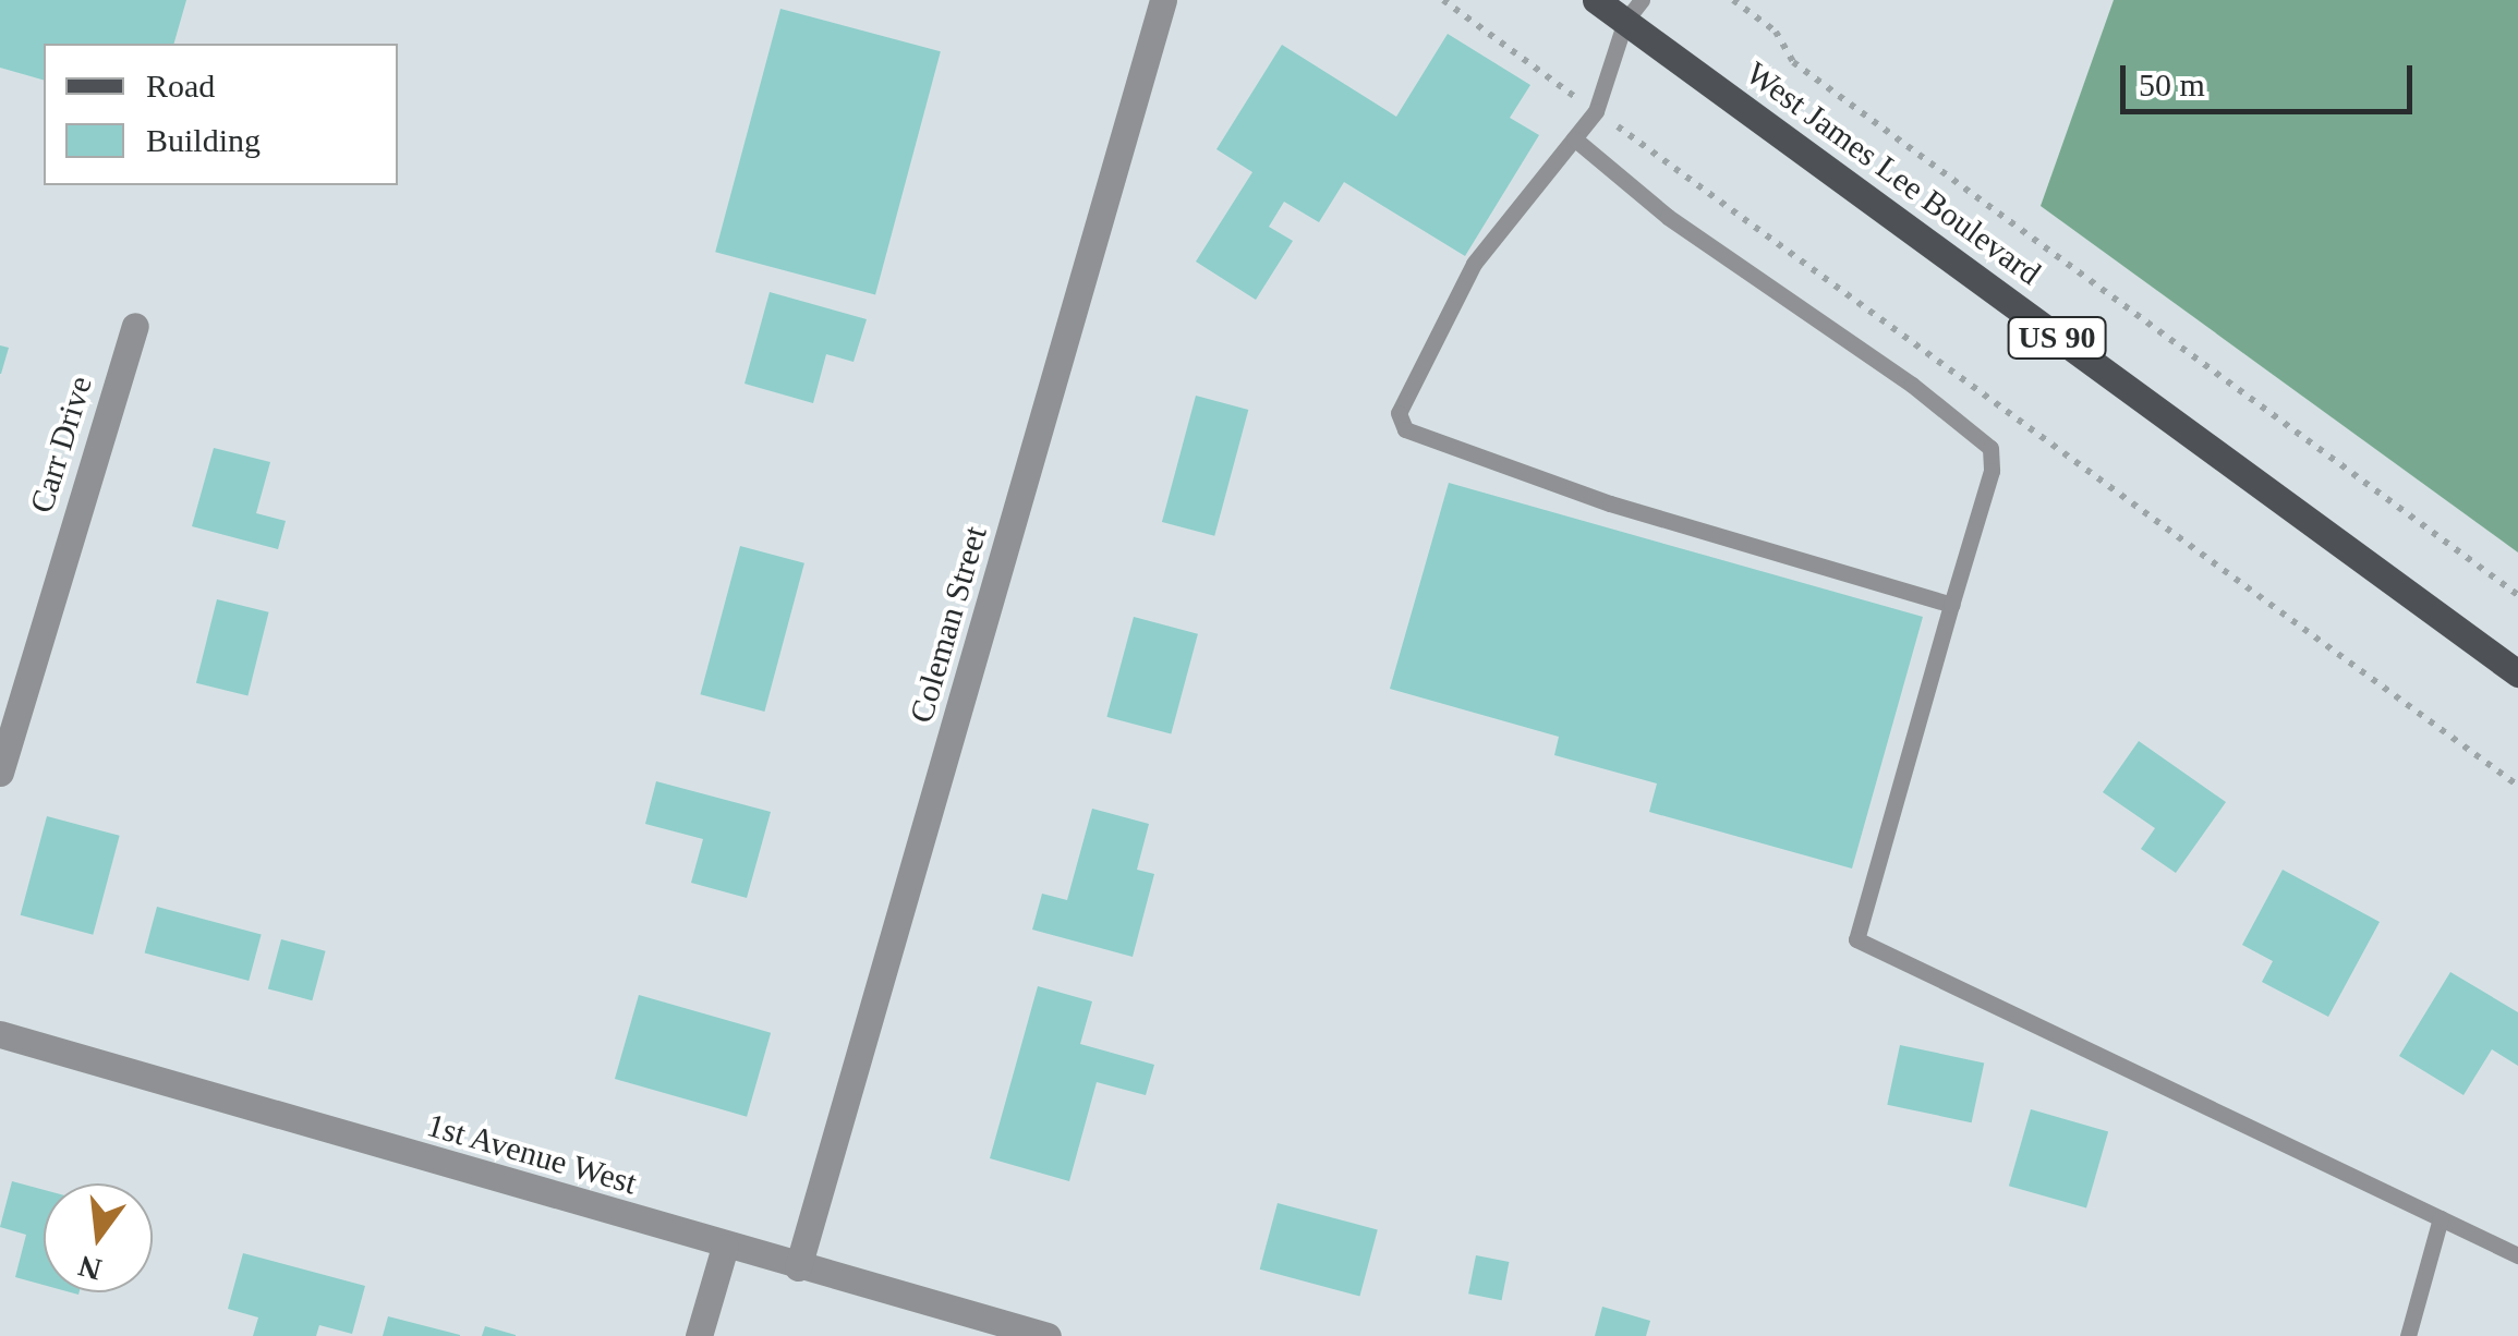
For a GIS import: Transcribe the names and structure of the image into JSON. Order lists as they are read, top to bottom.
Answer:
{
  "streets": {
    "main road": ["West James Lee Boulevard", "US 90"],
    "street": ["Carr Drive", "Coleman Street", "1st Avenue West"]
  },
  "crossings": [
    ["Coleman Street", "1st Avenue West"]
  ],
  "legend": ["Road", "Building"],
  "scale_bar": "50 m",
  "north": "bottom"
}
